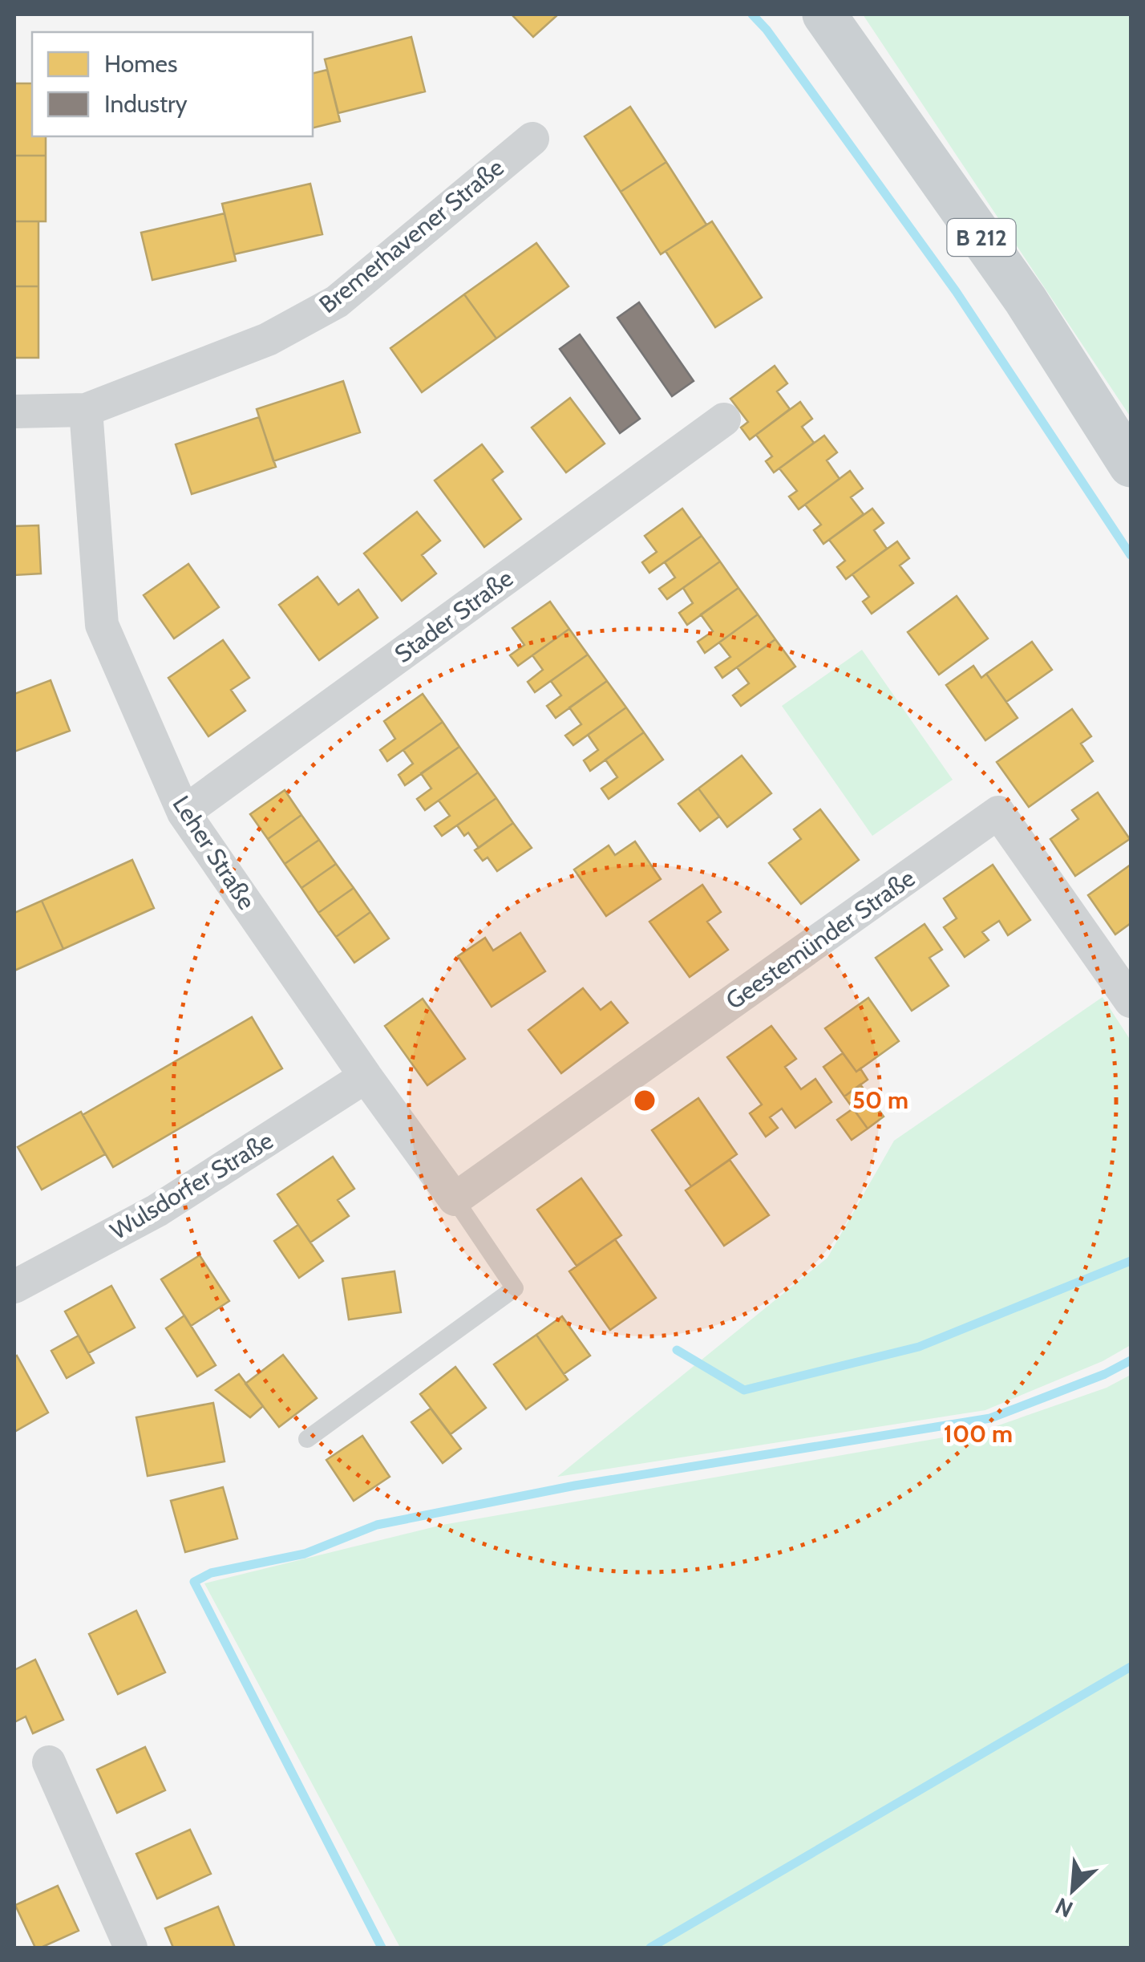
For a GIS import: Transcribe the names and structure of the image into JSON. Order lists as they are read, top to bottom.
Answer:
{
  "streets": {
    "main road": ["B 212"],
    "street": [
      "Bremerhavener Straße",
      "Stader Straße",
      "Leher Straße",
      "Geestemünder Straße",
      "Wulsdorfer Straße"
    ]
  },
  "crossings": [
    ["Bremerhavener Straße", "Leher Straße"],
    ["Stader Straße", "Leher Straße"],
    ["Leher Straße", "Geestemünder Straße"],
    ["Leher Straße", "Wulsdorfer Straße"]
  ],
  "legend": ["Homes", "Industry"],
  "north": "bottom left",
  "rings": ["50 m", "100 m"]
}
